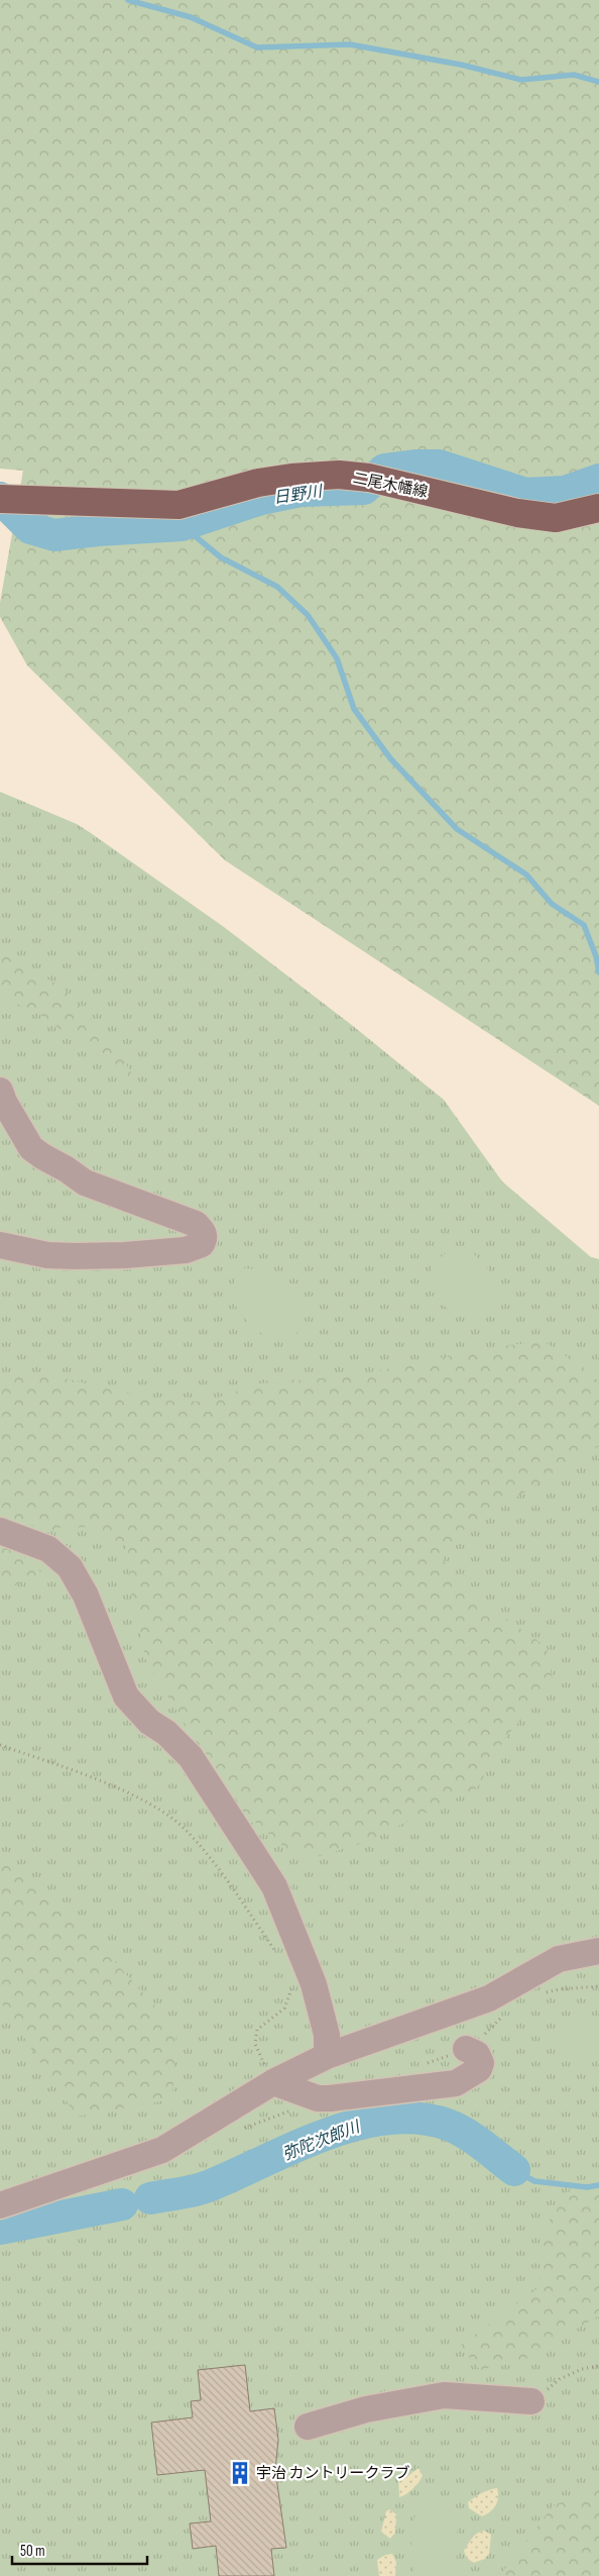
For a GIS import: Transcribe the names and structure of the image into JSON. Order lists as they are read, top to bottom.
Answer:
{
  "streets": {
    "main road": ["二尾木幡線"]
  },
  "water": ["日野川", "弥陀次郎川"],
  "places": {
    "building": ["宇治 カントリークラブ"]
  },
  "scale_bar": "50 m"
}
